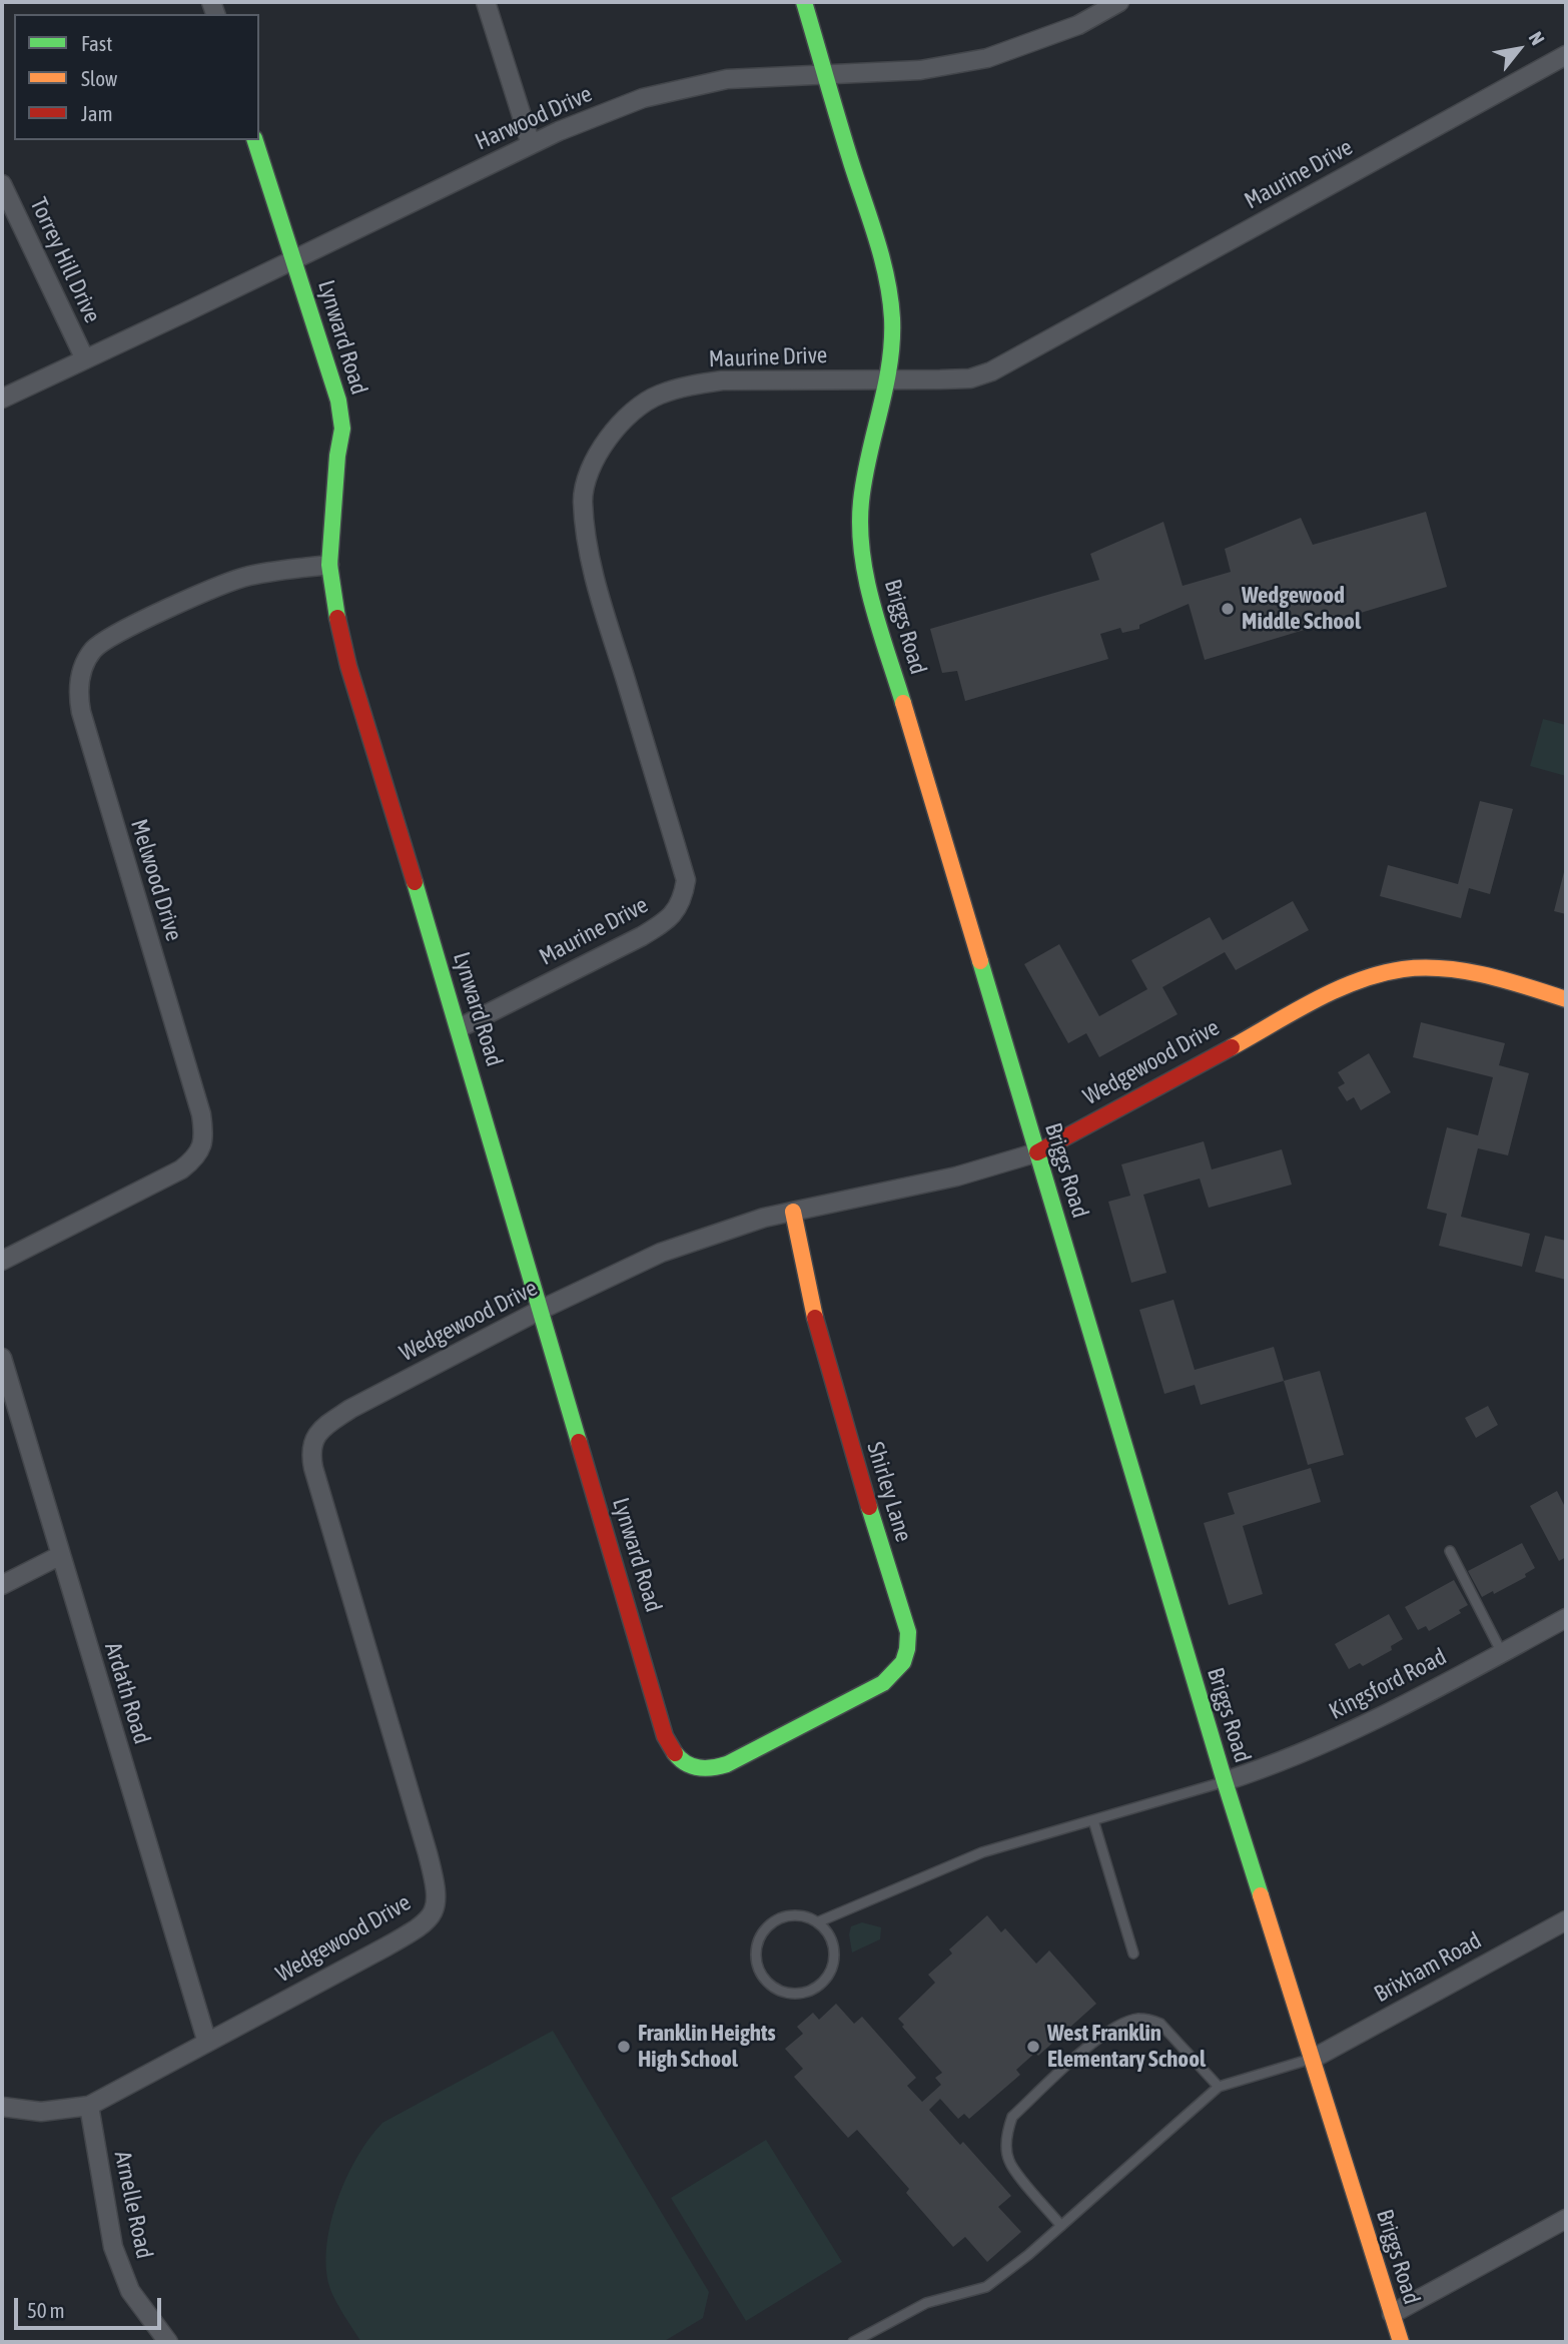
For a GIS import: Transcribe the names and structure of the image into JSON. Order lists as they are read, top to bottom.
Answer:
{
  "streets": {
    "street": [
      "Harwood Drive",
      "Maurine Drive",
      "Torrey Hill Drive",
      "Lynward Road",
      "Briggs Road",
      "Melwood Drive",
      "Wedgewood Drive",
      "Shirley Lane",
      "Kingsford Road",
      "Ardath Road",
      "Brixham Road",
      "Arnelle Road"
    ]
  },
  "crossings": [
    ["Harwood Drive", "Torrey Hill Drive"],
    ["Harwood Drive", "Lynward Road"],
    ["Harwood Drive", "Briggs Road"],
    ["Maurine Drive", "Lynward Road"],
    ["Maurine Drive", "Briggs Road"],
    ["Lynward Road", "Melwood Drive"],
    ["Lynward Road", "Wedgewood Drive"],
    ["Lynward Road", "Shirley Lane"],
    ["Briggs Road", "Wedgewood Drive"],
    ["Briggs Road", "Kingsford Road"],
    ["Briggs Road", "Brixham Road"],
    ["Wedgewood Drive", "Shirley Lane"],
    ["Wedgewood Drive", "Ardath Road"],
    ["Wedgewood Drive", "Arnelle Road"]
  ],
  "places": ["Wedgewood Middle School", "Franklin Heights High School", "West Franklin Elementary School"],
  "legend": ["Fast", "Slow", "Jam"],
  "scale_bar": "50 m",
  "north": "top right"
}
